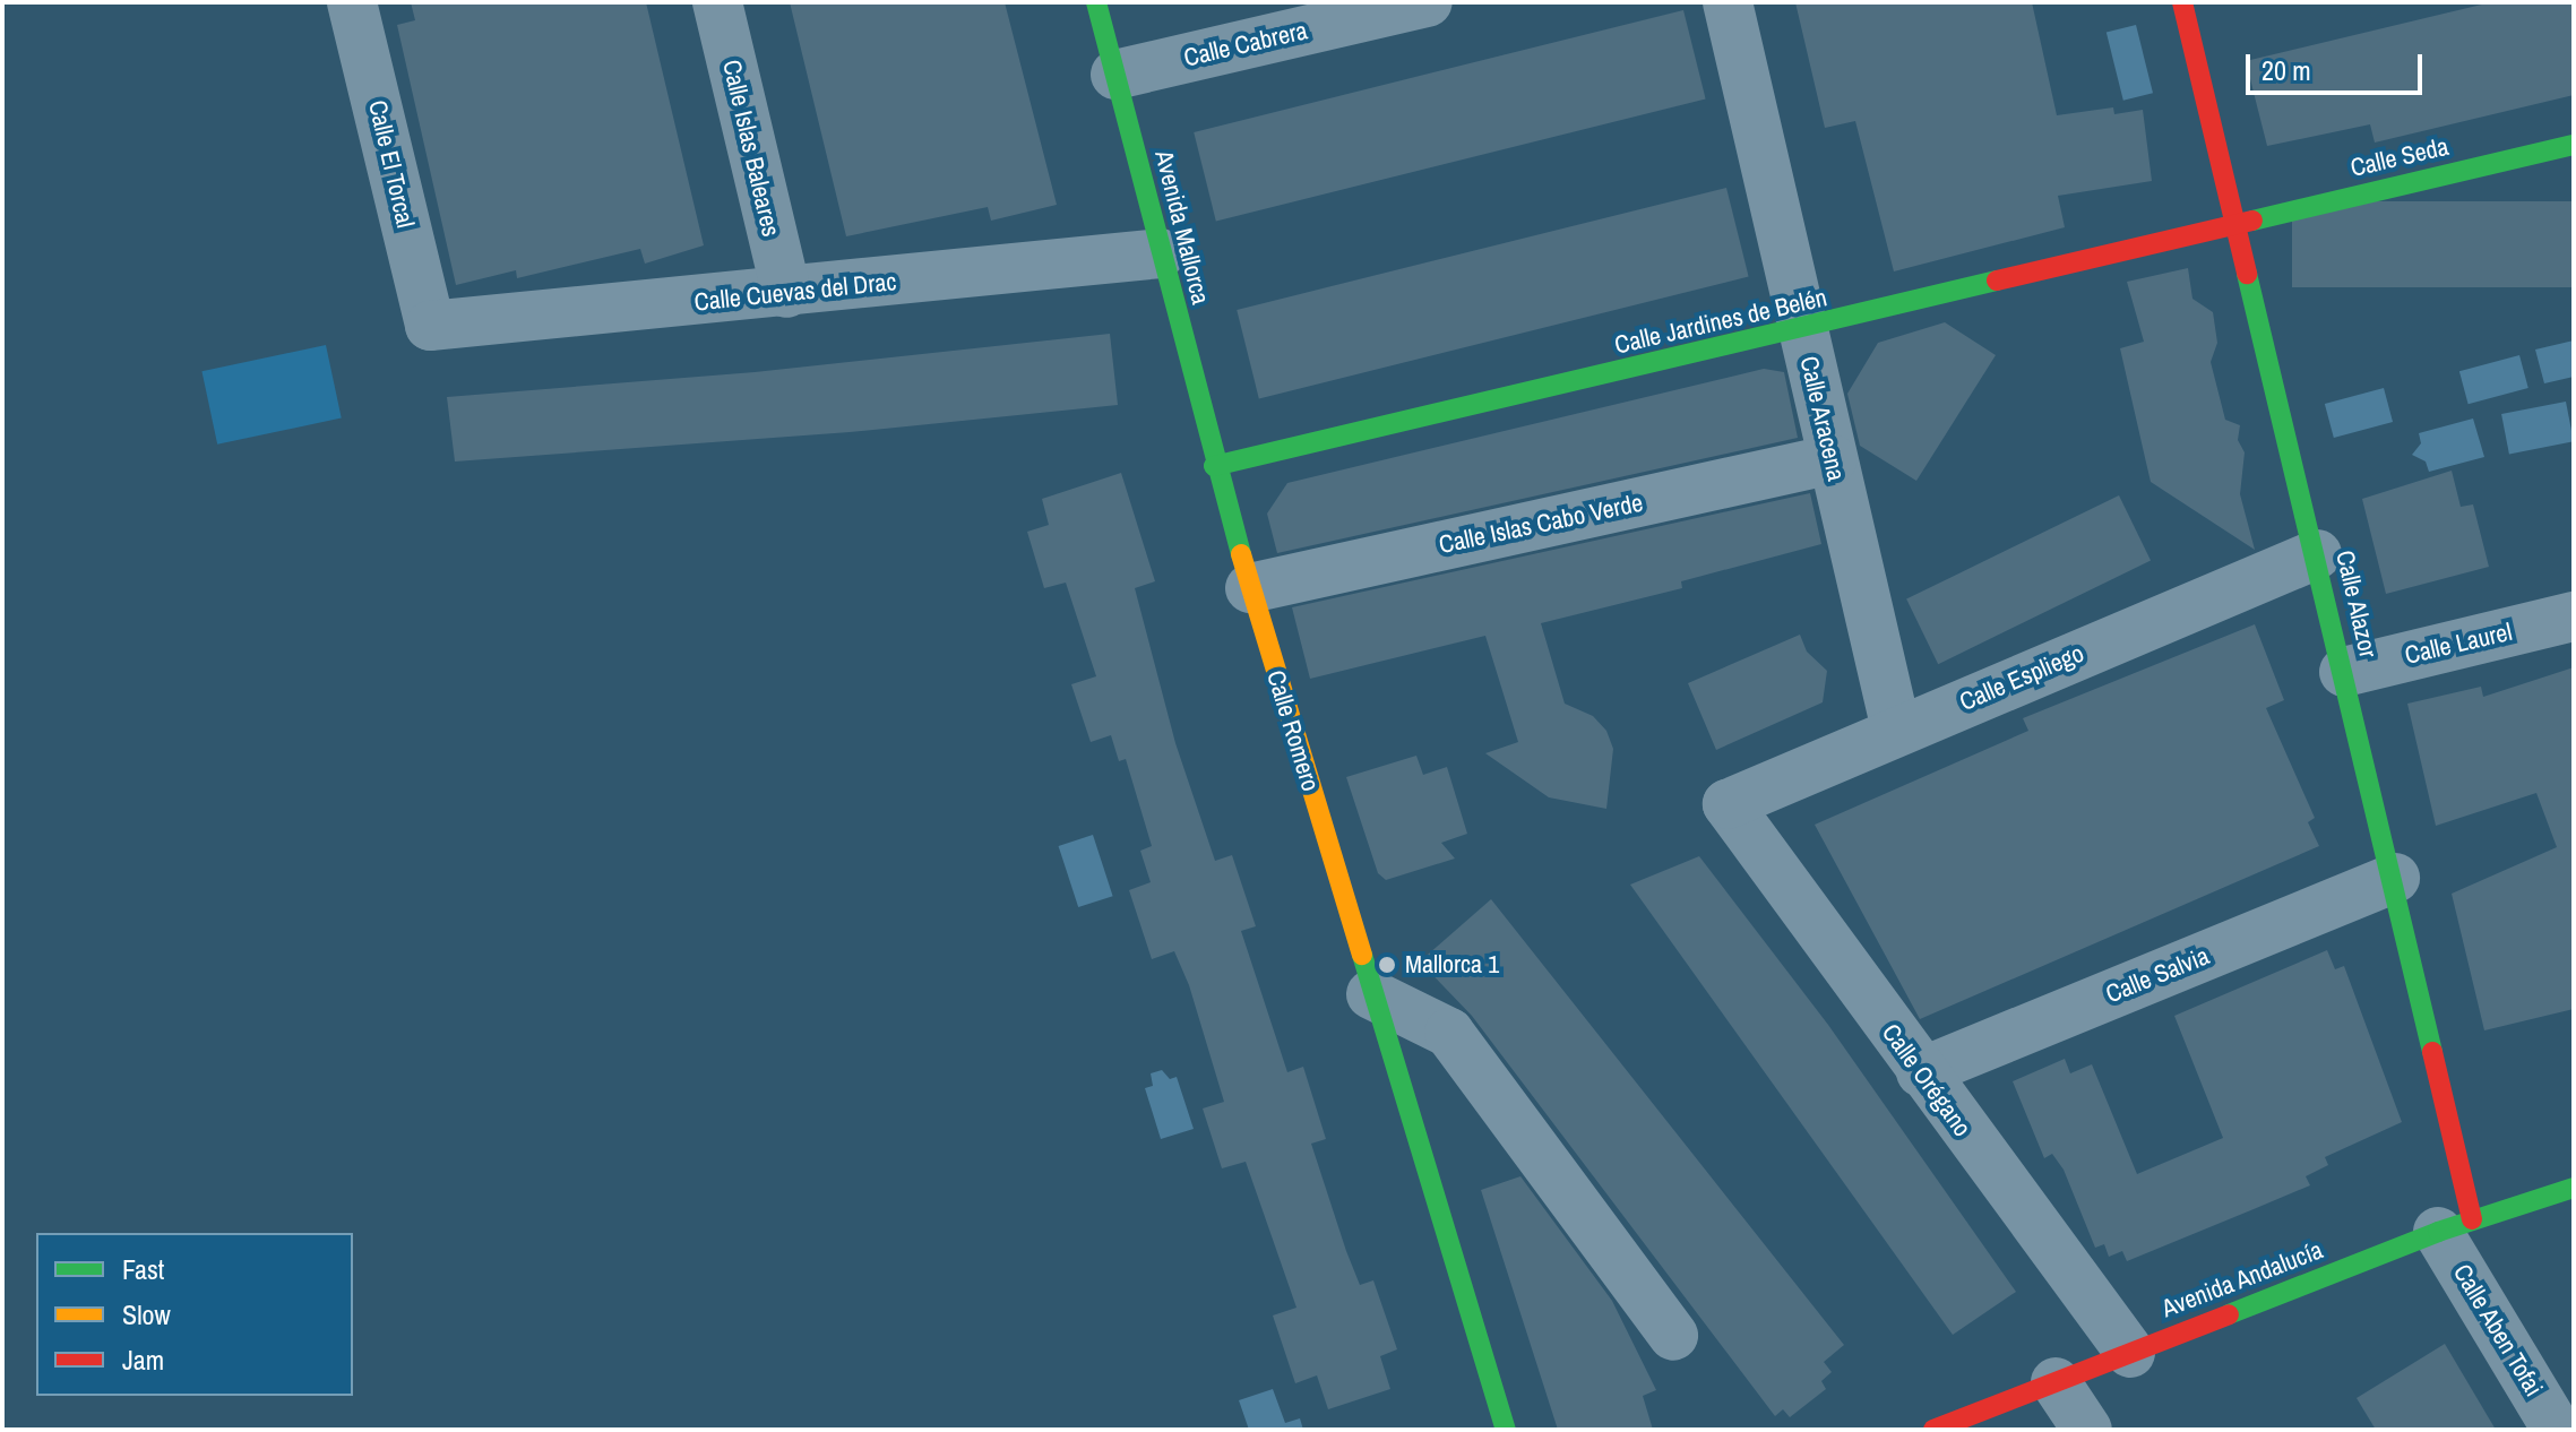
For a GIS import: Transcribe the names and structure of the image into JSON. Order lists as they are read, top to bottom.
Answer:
{
  "streets": {
    "street": [
      "Calle Cabrera",
      "Calle Islas Baleares",
      "Calle Seda",
      "Calle El Torcal",
      "Avenida Mallorca",
      "Calle Cuevas del Drac",
      "Calle Jardines de Belén",
      "Calle Aracena",
      "Calle Islas Cabo Verde",
      "Calle Alazor",
      "Calle Laurel",
      "Calle Espliego",
      "Calle Romero",
      "Calle Salvia",
      "Calle Orégano",
      "Avenida Andalucía",
      "Calle Aben Tofai"
    ]
  },
  "crossings": [
    ["Calle Cabrera", "Avenida Mallorca"],
    ["Calle Islas Baleares", "Calle Cuevas del Drac"],
    ["Calle Seda", "Calle Jardines de Belén"],
    ["Calle Seda", "Calle Alazor"],
    ["Calle El Torcal", "Calle Cuevas del Drac"],
    ["Avenida Mallorca", "Calle Cuevas del Drac"],
    ["Avenida Mallorca", "Calle Jardines de Belén"],
    ["Avenida Mallorca", "Calle Romero"],
    ["Calle Jardines de Belén", "Calle Aracena"],
    ["Calle Jardines de Belén", "Calle Alazor"],
    ["Calle Jardines de Belén", "Calle Romero"],
    ["Calle Aracena", "Calle Islas Cabo Verde"],
    ["Calle Aracena", "Calle Espliego"],
    ["Calle Islas Cabo Verde", "Calle Romero"],
    ["Calle Alazor", "Calle Laurel"],
    ["Calle Alazor", "Calle Espliego"],
    ["Calle Alazor", "Calle Salvia"],
    ["Calle Alazor", "Avenida Andalucía"],
    ["Calle Alazor", "Calle Aben Tofai"],
    ["Calle Espliego", "Calle Orégano"],
    ["Calle Salvia", "Calle Orégano"],
    ["Calle Orégano", "Avenida Andalucía"],
    ["Avenida Andalucía", "Calle Aben Tofai"]
  ],
  "places": ["Mallorca 1"],
  "legend": ["Fast", "Slow", "Jam"],
  "scale_bar": "20 m"
}
